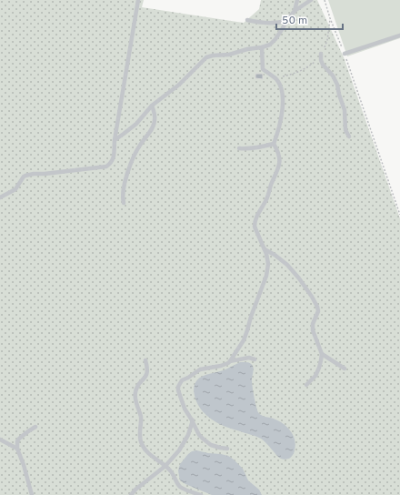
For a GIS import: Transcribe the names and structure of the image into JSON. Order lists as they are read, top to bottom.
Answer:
{
  "scale_bar": "50 m"
}
